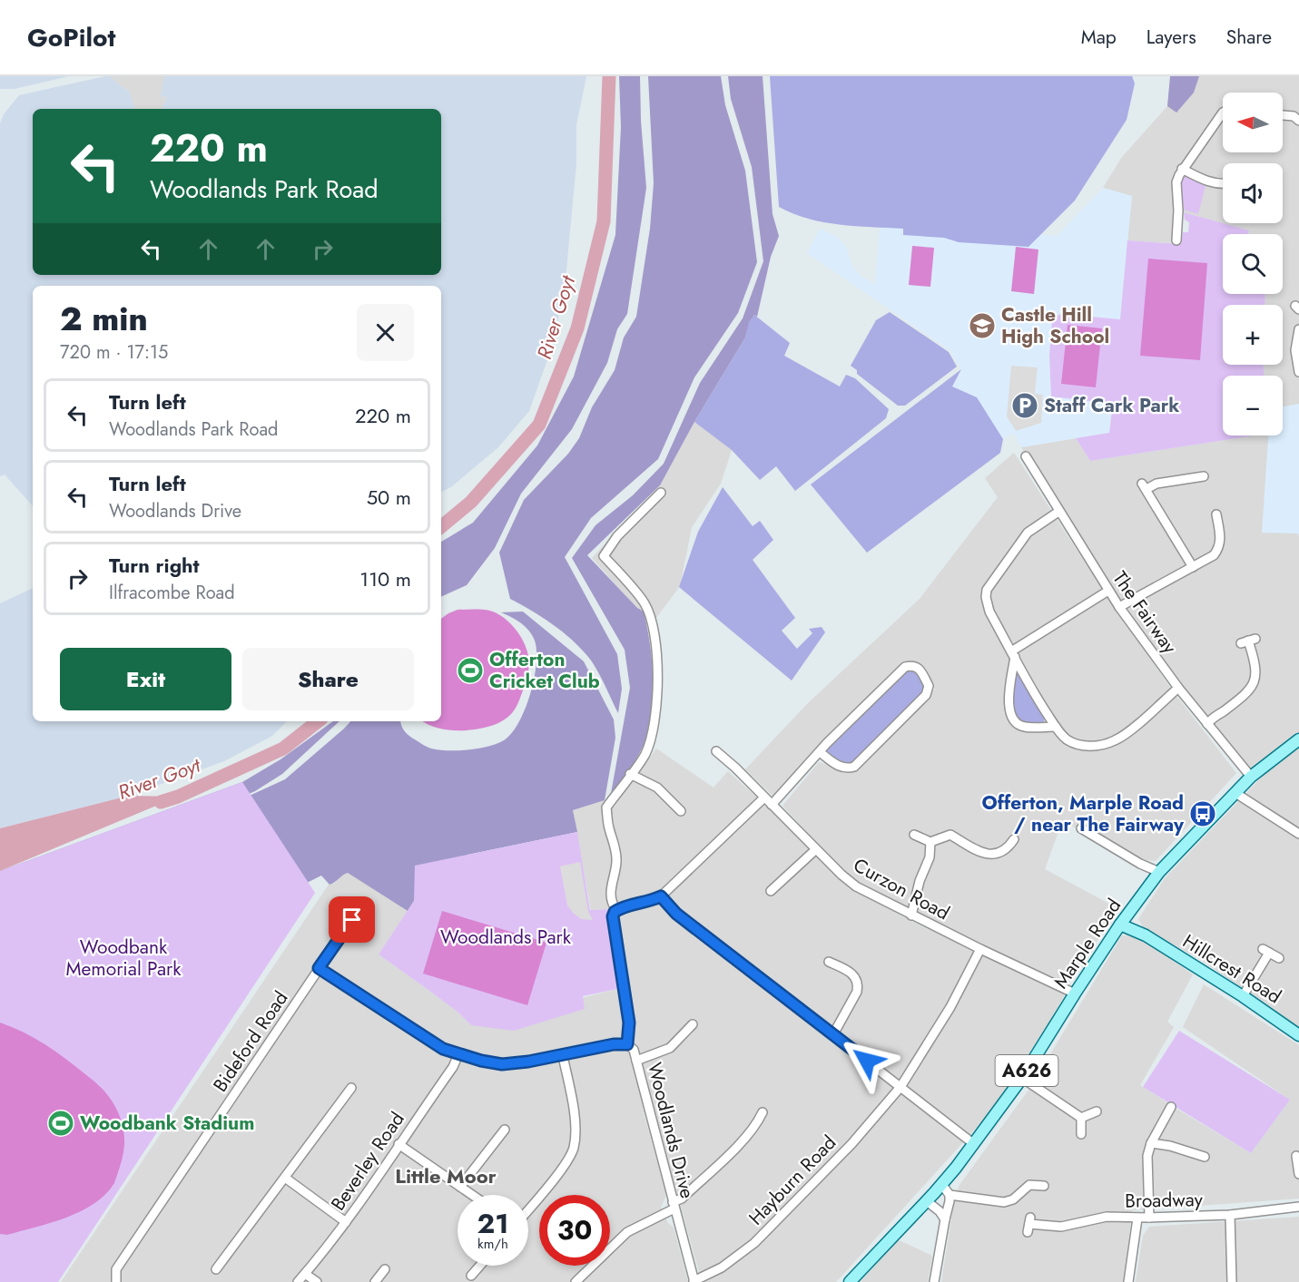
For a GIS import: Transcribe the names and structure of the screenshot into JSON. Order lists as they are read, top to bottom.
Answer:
{
  "streets": {
    "main road": ["Marple Road", "Hillcrest Road", "A626"],
    "street": [
      "The Fairway",
      "Curzon Road",
      "Bideford Road",
      "Woodlands Drive",
      "Beverley Road",
      "Hayburn Road",
      "Broadway"
    ]
  },
  "crossings": [
    ["The Fairway", "Marple Road"],
    ["Curzon Road", "Marple Road"],
    ["Curzon Road", "Hayburn Road"],
    ["Marple Road", "Hillcrest Road"],
    ["Marple Road", "A626"],
    ["Woodlands Drive", "Hayburn Road"]
  ],
  "districts": ["Little Moor"],
  "water": ["River Goyt"],
  "parks": ["Woodlands Park", "Woodbank Memorial Park"],
  "places": {
    "school or university": ["Castle Hill High School"],
    "parking": ["Staff Cark Park"],
    "sports": ["Offerton Cricket Club", "Woodbank Stadium"],
    "bus stop": ["Offerton, Marple Road / near The Fairway"]
  },
  "north": "left",
  "page": {
    "header": "GoPilot",
    "nav": ["Map", "Layers", "Share"],
    "map_buttons": ["+", "−"],
    "turn": ["220 m", "Woodlands Park Road"],
    "heading": ["2 min", "720 m · 17:15"],
    "list": [
      {
        "name": "Turn left",
        "note": "Woodlands Park Road",
        "value": "220 m"
      },
      {
        "name": "Turn left",
        "note": "Woodlands Drive",
        "value": "50 m"
      },
      {
        "name": "Turn right",
        "note": "Ilfracombe Road",
        "value": "110 m"
      }
    ],
    "buttons": ["Exit", "Share"],
    "speed": "21 km/h",
    "limit": "30"
  }
}
